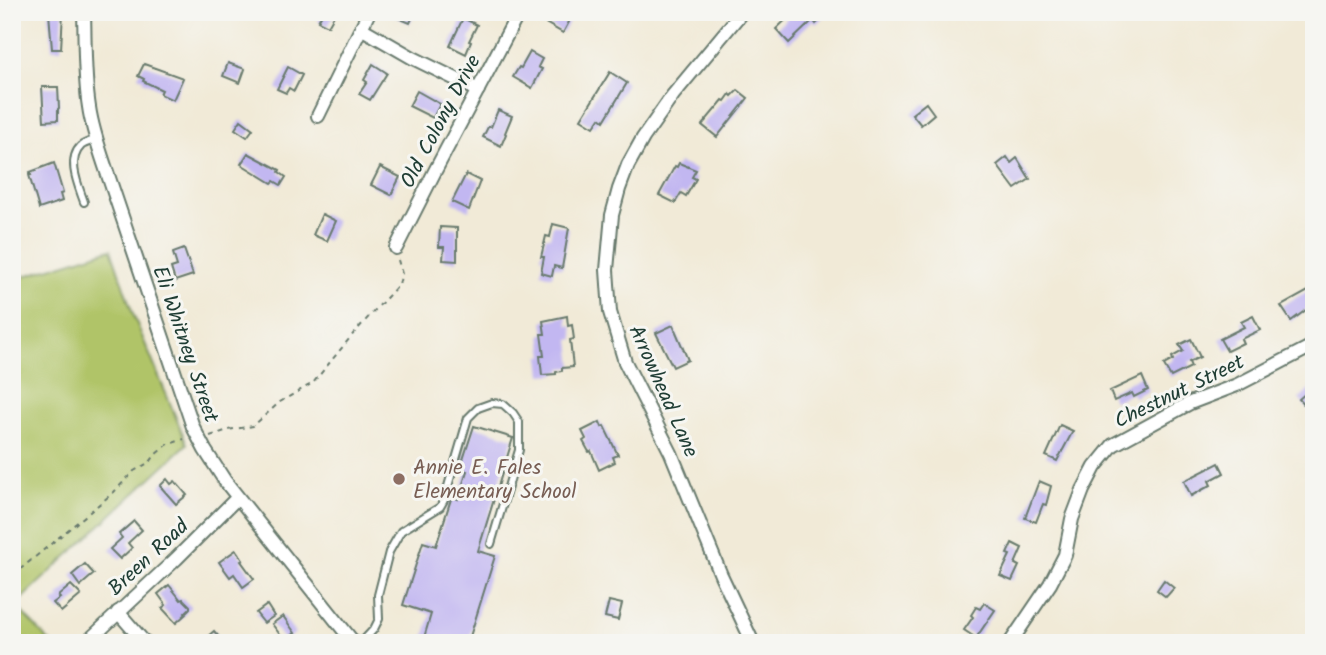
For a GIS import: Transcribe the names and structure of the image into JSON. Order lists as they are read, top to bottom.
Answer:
{
  "streets": {
    "street": [
      "Old Colony Drive",
      "Eli Whitney Street",
      "Arrowhead Lane",
      "Chestnut Street",
      "Breen Road"
    ]
  },
  "crossings": [
    ["Eli Whitney Street", "Breen Road"]
  ],
  "places": ["Annie E. Fales Elementary School"]
}
